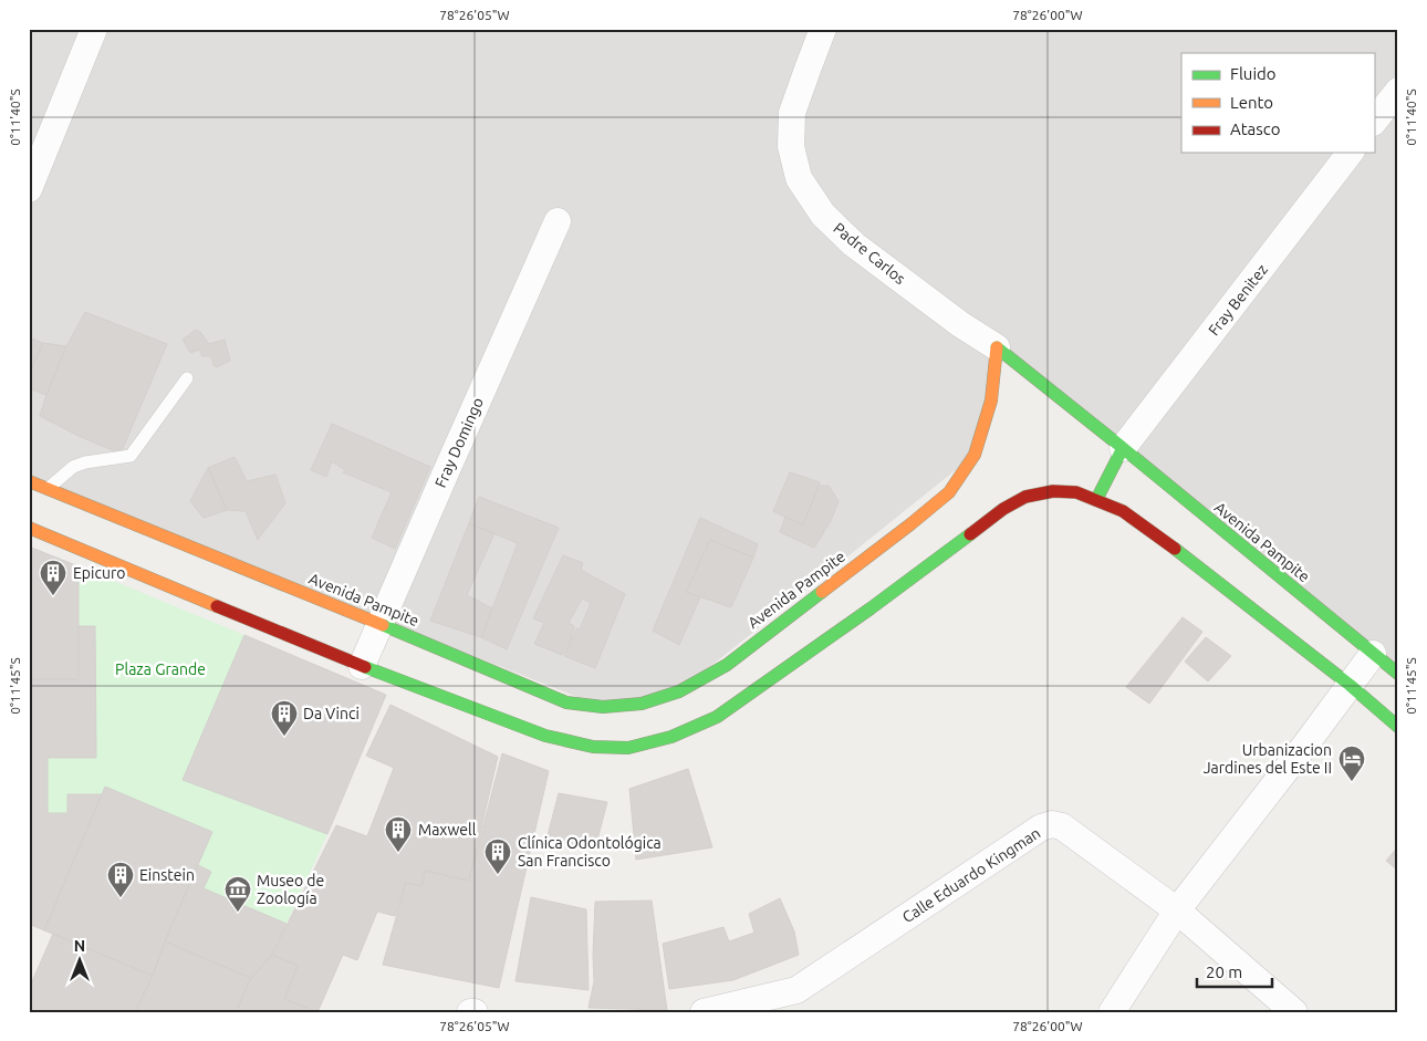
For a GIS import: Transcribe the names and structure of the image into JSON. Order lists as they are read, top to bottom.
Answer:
{
  "streets": {
    "street": [
      "Padre Carlos",
      "Fray Benitez",
      "Fray Domingo",
      "Avenida Pampite",
      "Calle Eduardo Kingman"
    ]
  },
  "crossings": [
    ["Padre Carlos", "Avenida Pampite"],
    ["Fray Benitez", "Avenida Pampite"],
    ["Fray Domingo", "Avenida Pampite"]
  ],
  "parks": ["Plaza Grande"],
  "places": {
    "building": [
      "Epicuro",
      "Da Vinci",
      "Maxwell",
      "Clínica Odontológica San Francisco",
      "Einstein"
    ],
    "hotel": ["Urbanizacion Jardines del Este II"],
    "museum": ["Museo de Zoología"]
  },
  "legend": ["Fluido", "Lento", "Atasco"],
  "scale_bar": "20 m",
  "north": "top",
  "coordinates": [
    "78°26'05\"W",
    "78°26'00\"W",
    "0°11'40\"S",
    "0°11'45\"S"
  ]
}
